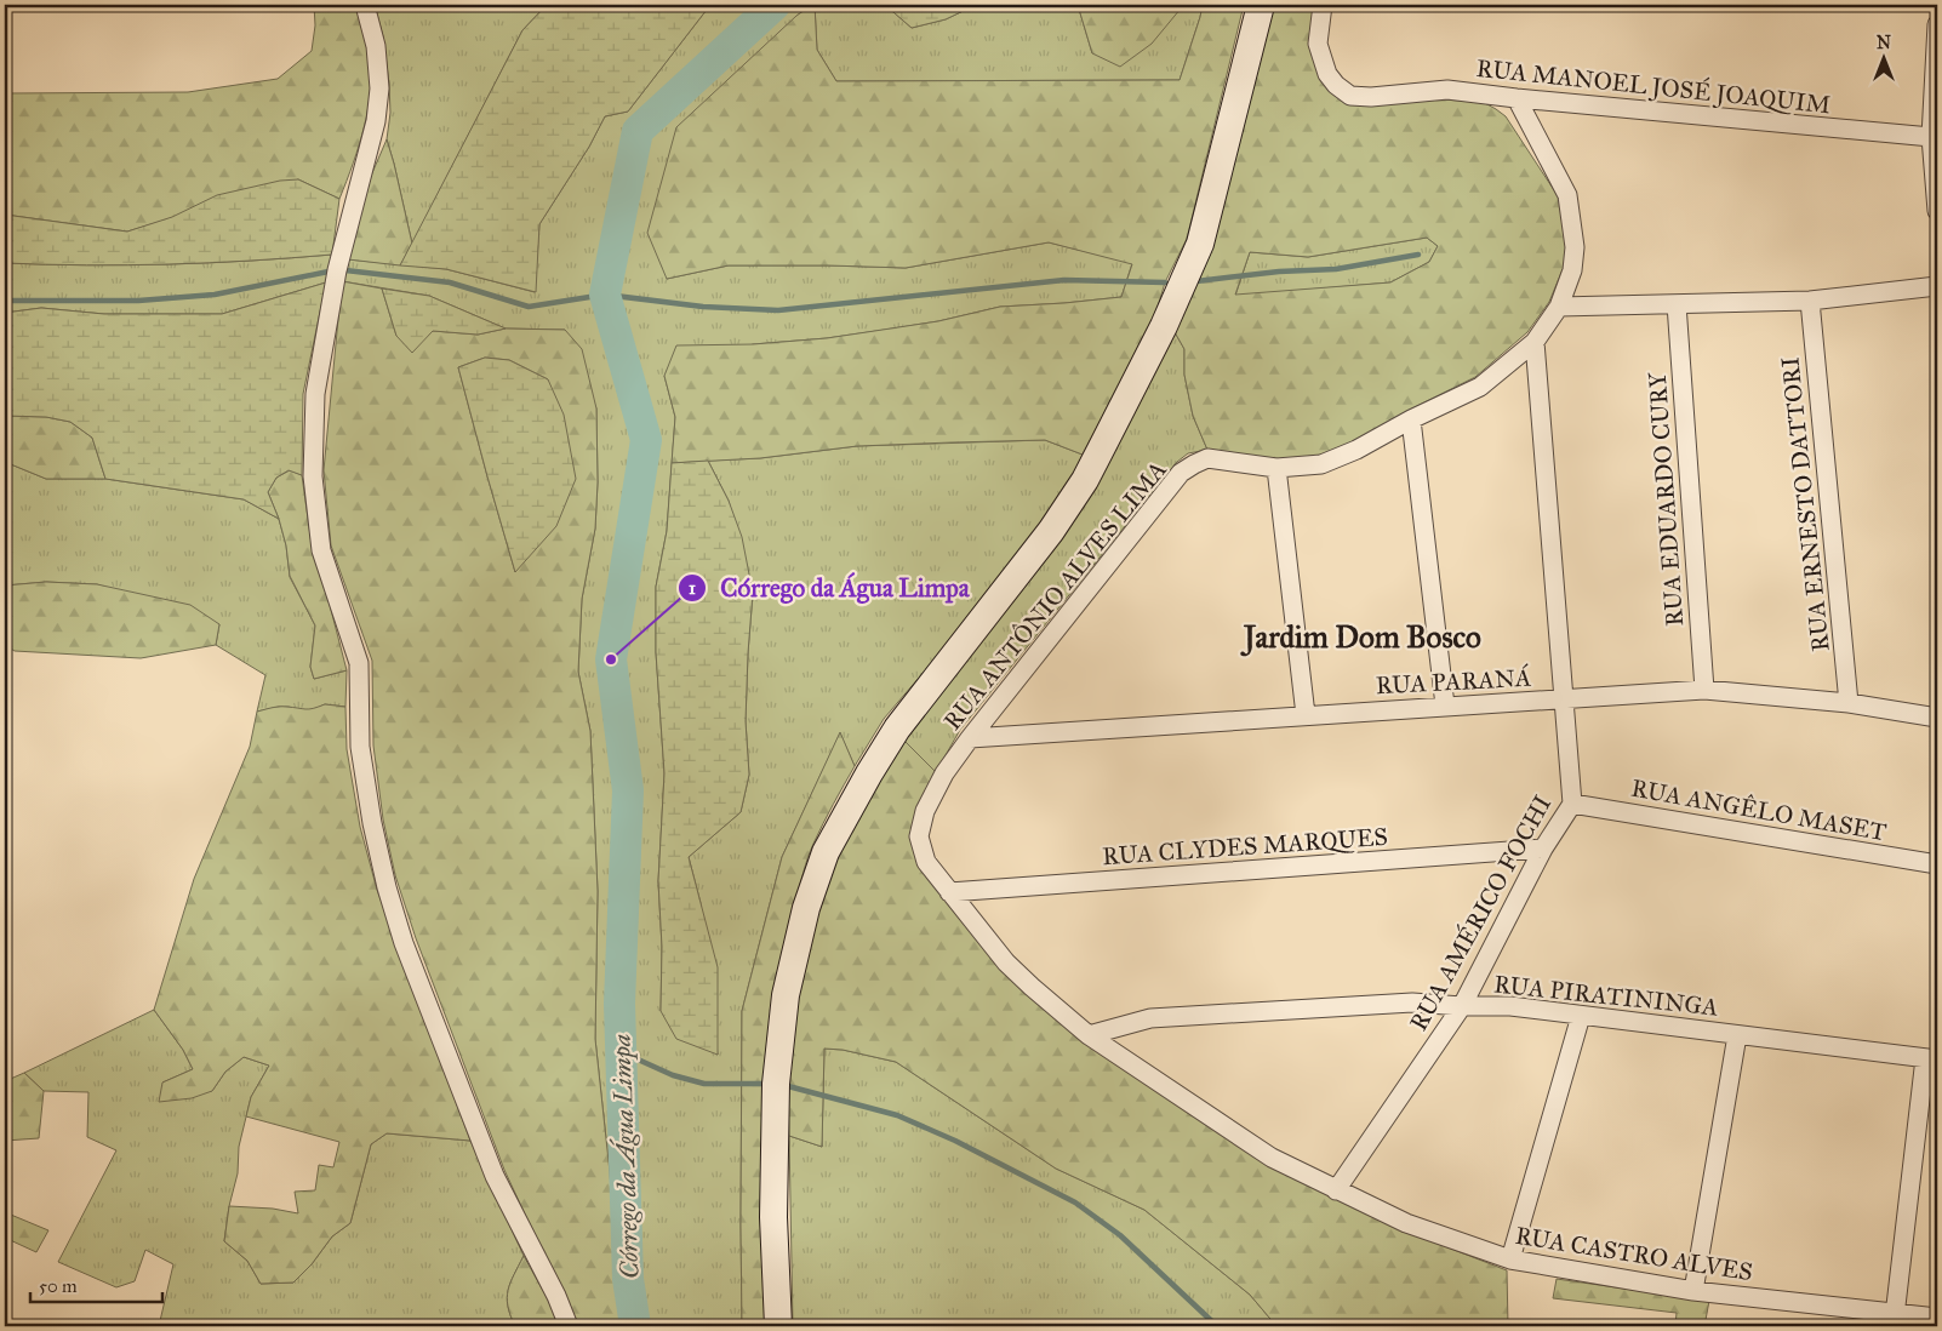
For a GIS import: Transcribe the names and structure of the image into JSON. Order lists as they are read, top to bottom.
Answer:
{
  "streets": {
    "street": [
      "RUA MANOEL JOSÉ JOAQUIM",
      "RUA EDUARDO CURY",
      "RUA ERNESTO DATTORI",
      "RUA ANTÔNIO ALVES LIMA",
      "RUA PARANÁ",
      "RUA ANGÊLO MASET",
      "RUA CLYDES MARQUES",
      "RUA AMÉRICO FOCHI",
      "RUA PIRATININGA",
      "RUA CASTRO ALVES"
    ]
  },
  "crossings": [
    ["RUA MANOEL JOSÉ JOAQUIM", "RUA ANTÔNIO ALVES LIMA"],
    ["RUA EDUARDO CURY", "RUA PARANÁ"],
    ["RUA ERNESTO DATTORI", "RUA PARANÁ"],
    ["RUA ANTÔNIO ALVES LIMA", "RUA PARANÁ"],
    ["RUA ANTÔNIO ALVES LIMA", "RUA CLYDES MARQUES"],
    ["RUA ANTÔNIO ALVES LIMA", "RUA AMÉRICO FOCHI"],
    ["RUA ANTÔNIO ALVES LIMA", "RUA PIRATININGA"],
    ["RUA ANTÔNIO ALVES LIMA", "RUA CASTRO ALVES"],
    ["RUA PARANÁ", "RUA AMÉRICO FOCHI"],
    ["RUA ANGÊLO MASET", "RUA AMÉRICO FOCHI"],
    ["RUA CLYDES MARQUES", "RUA AMÉRICO FOCHI"],
    ["RUA AMÉRICO FOCHI", "RUA PIRATININGA"],
    ["RUA AMÉRICO FOCHI", "RUA CASTRO ALVES"]
  ],
  "districts": ["Jardim Dom Bosco"],
  "water": ["Córrego da Água Limpa"],
  "places": ["Córrego da Água Limpa"],
  "scale_bar": "50 m",
  "north": "top"
}
